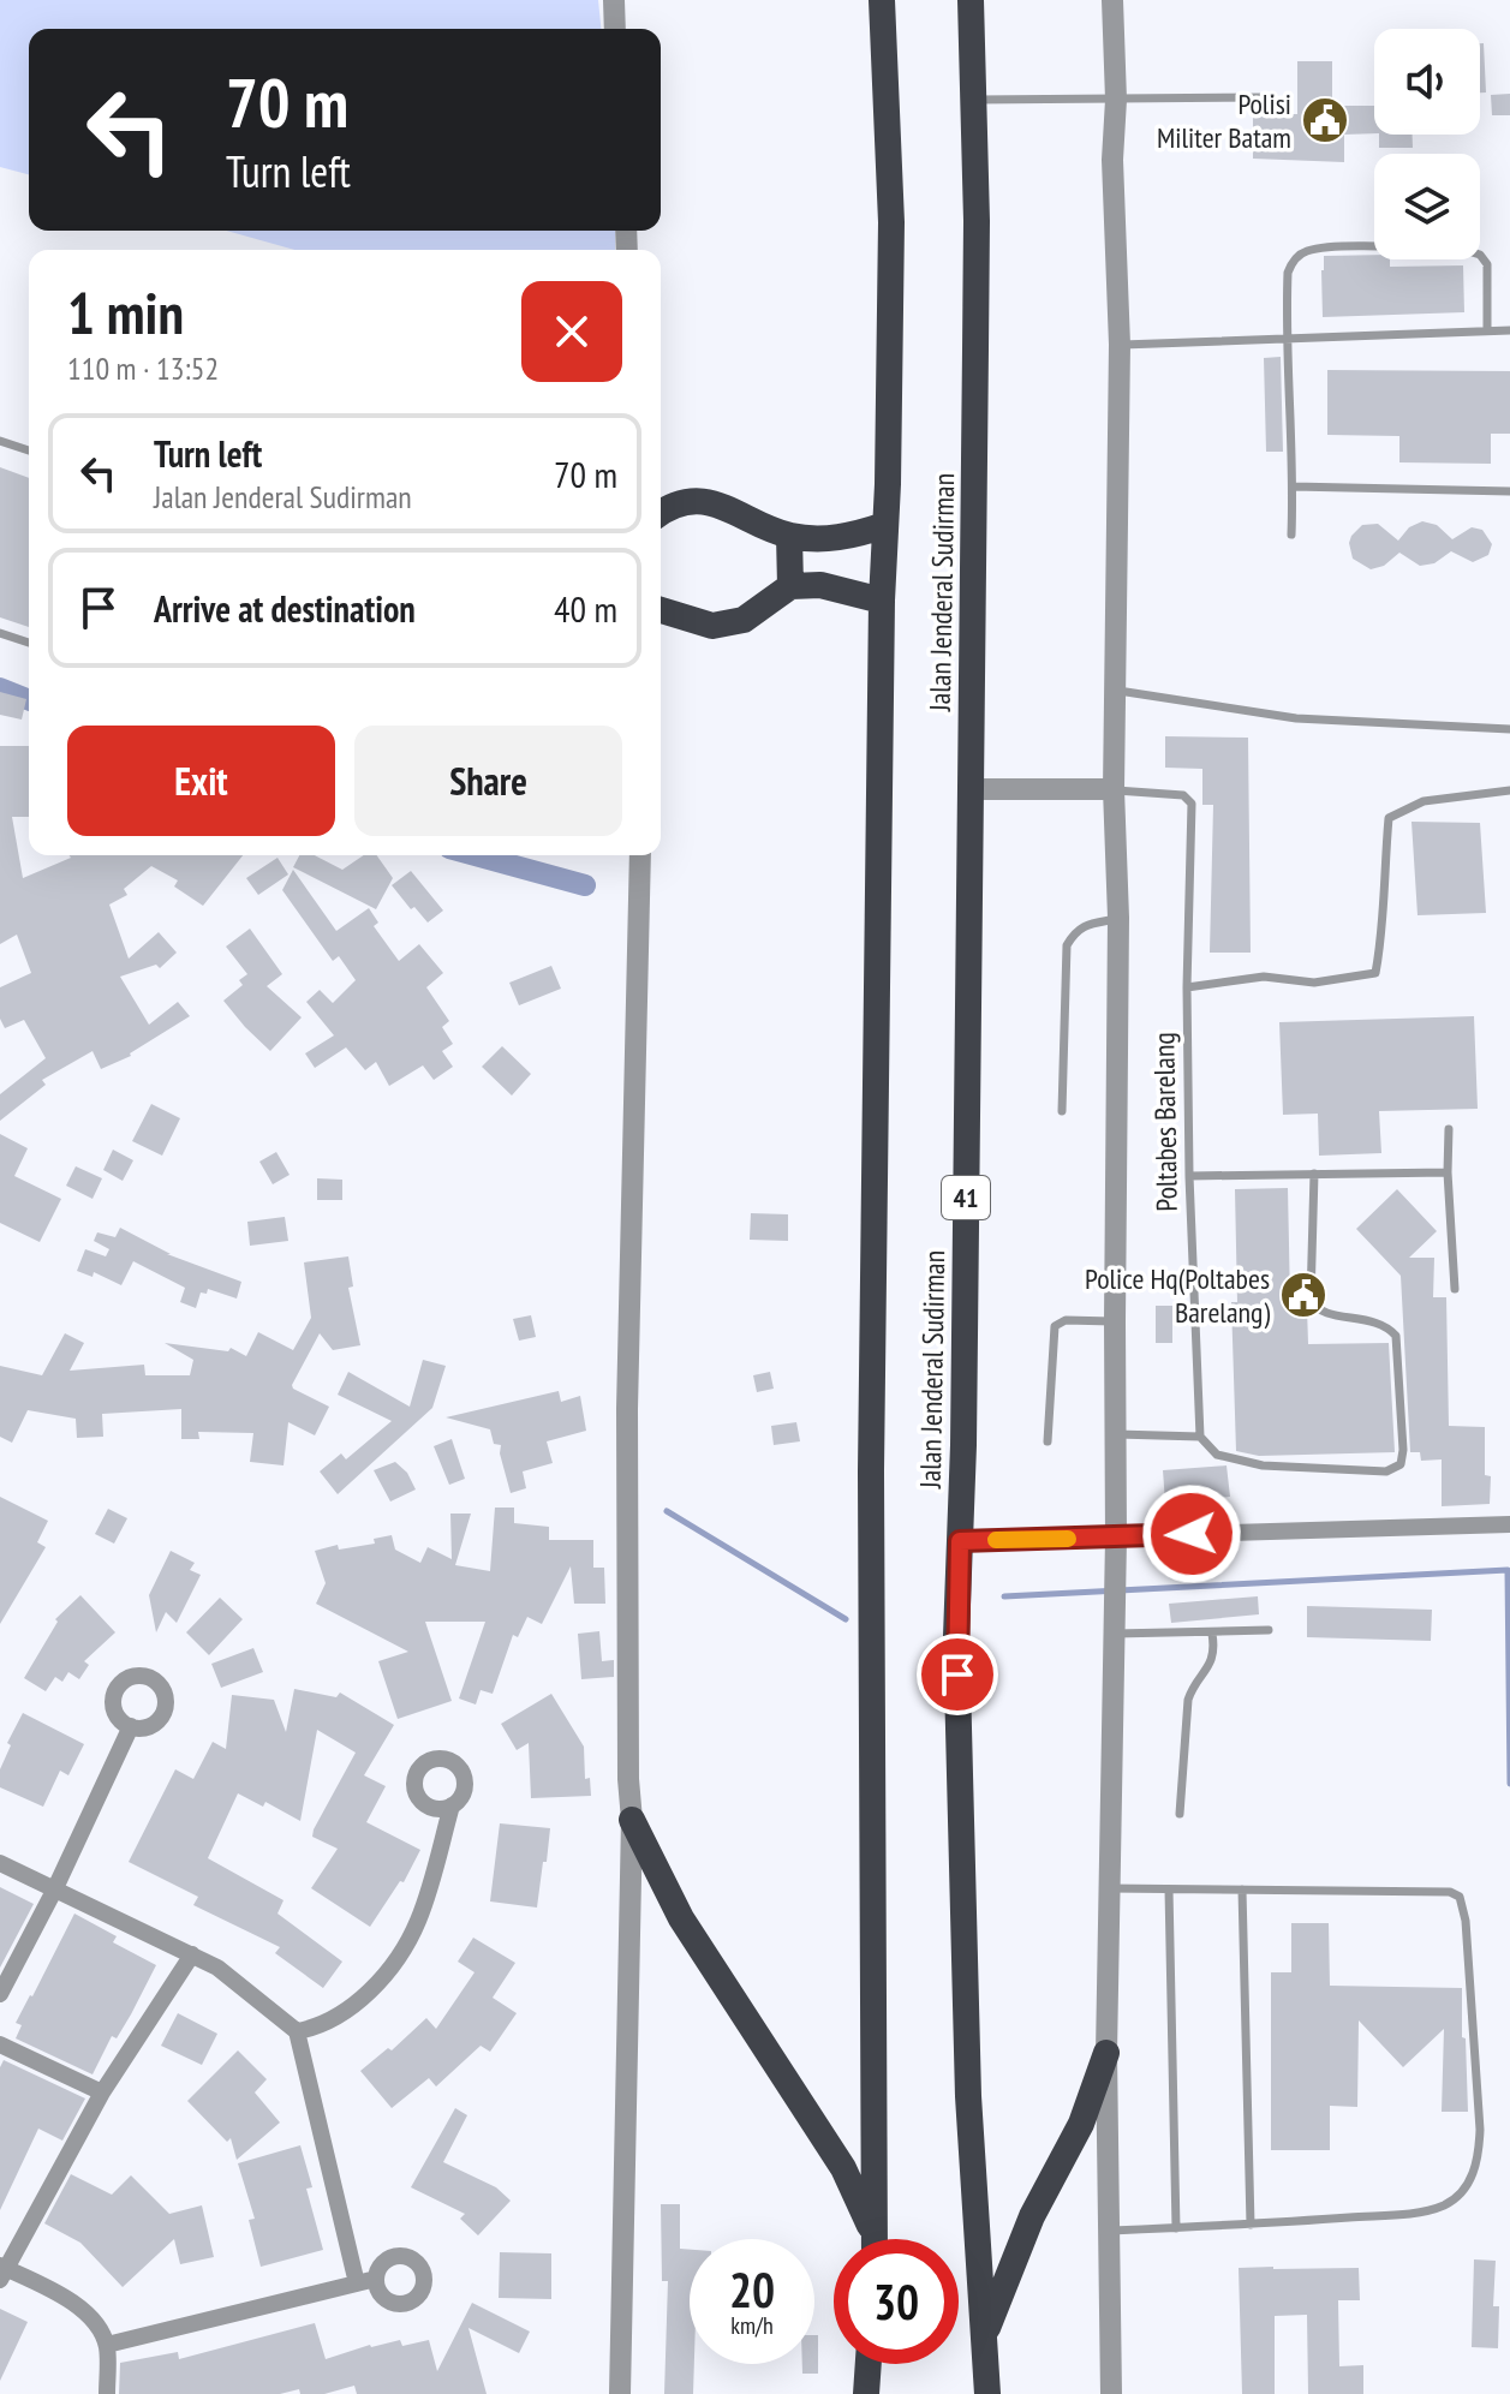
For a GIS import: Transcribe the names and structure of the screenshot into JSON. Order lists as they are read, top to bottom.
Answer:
{
  "streets": {
    "highway": ["Jalan Jenderal Sudirman", "41"],
    "lane": ["Poltabes Barelang"]
  },
  "places": {
    "public building": ["Polisi Militer Batam", "Police Hq(Poltabes Barelang)"]
  },
  "page": {
    "turn": ["70 m", "Turn left"],
    "heading": ["1 min", "110 m · 13:52"],
    "list": [
      {
        "name": "Turn left",
        "note": "Jalan Jenderal Sudirman",
        "value": "70 m"
      },
      {
        "name": "Arrive at destination",
        "value": "40 m"
      }
    ],
    "buttons": ["Exit", "Share"],
    "speed": "20 km/h",
    "limit": "30"
  }
}
